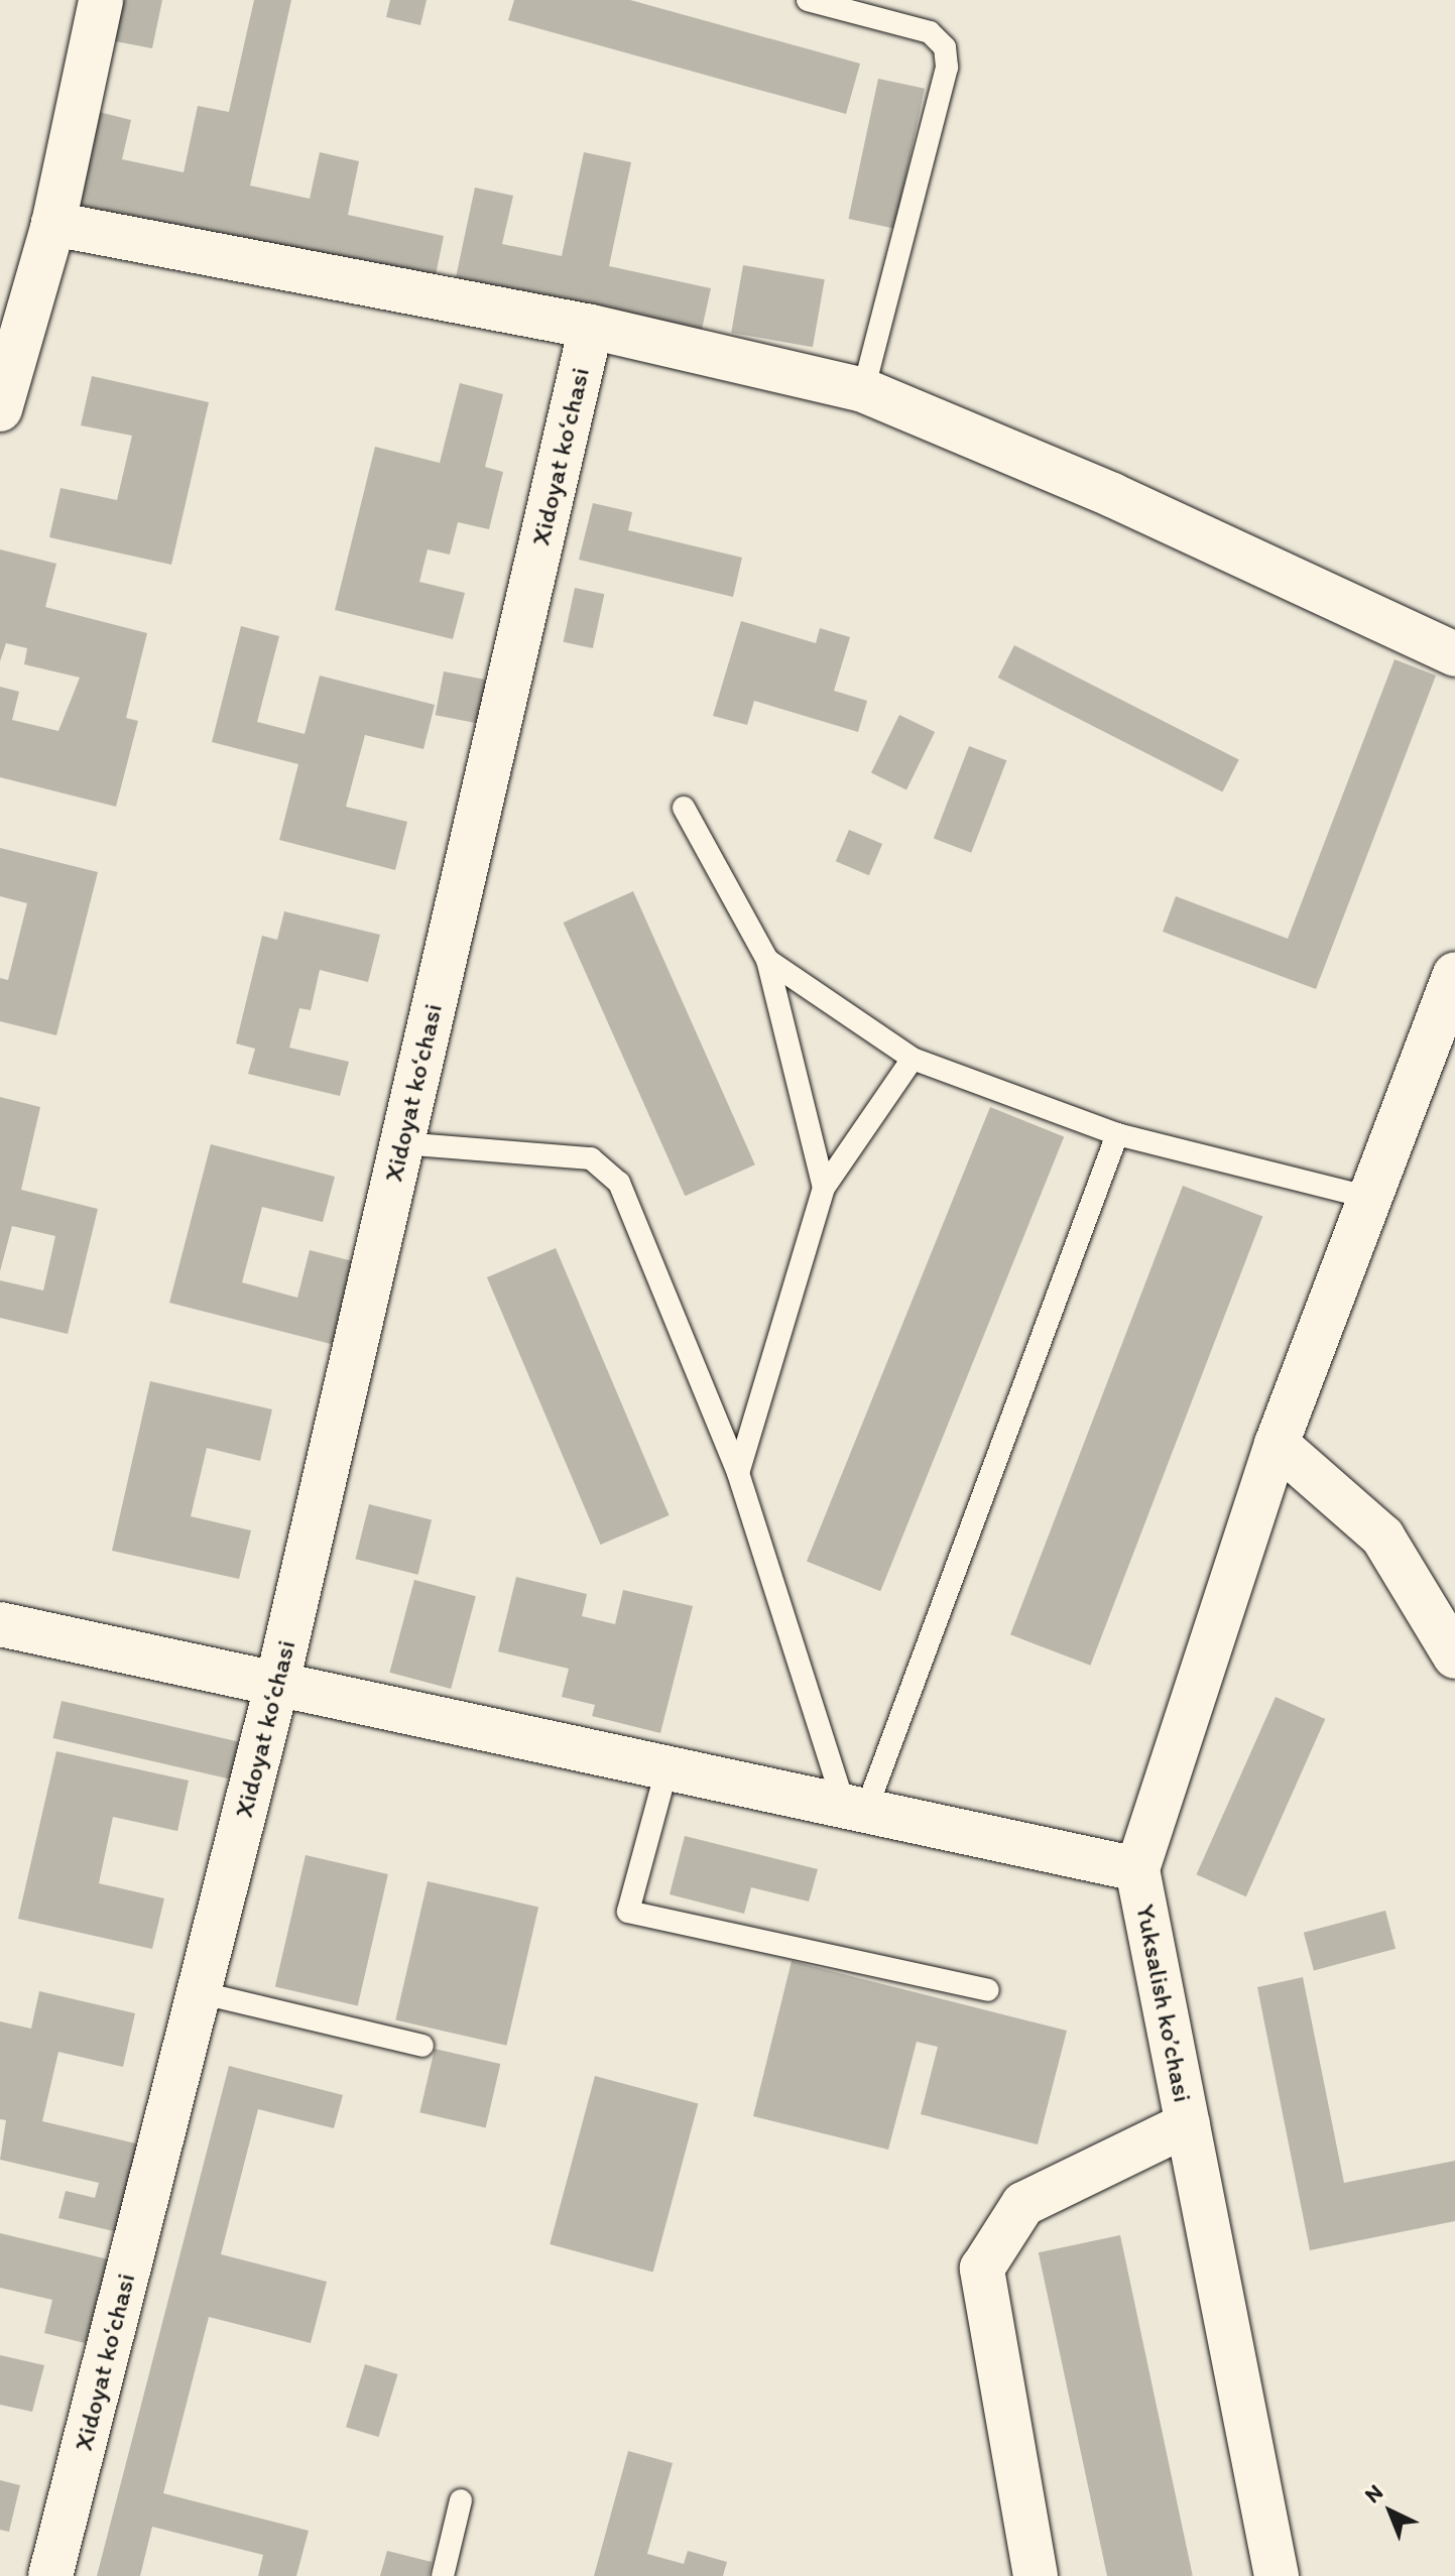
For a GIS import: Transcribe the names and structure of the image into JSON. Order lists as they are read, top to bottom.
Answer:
{
  "streets": {
    "street": ["Xidoyat koʻchasi", "Yuksalish ko’chasi"]
  },
  "north": "top left"
}
